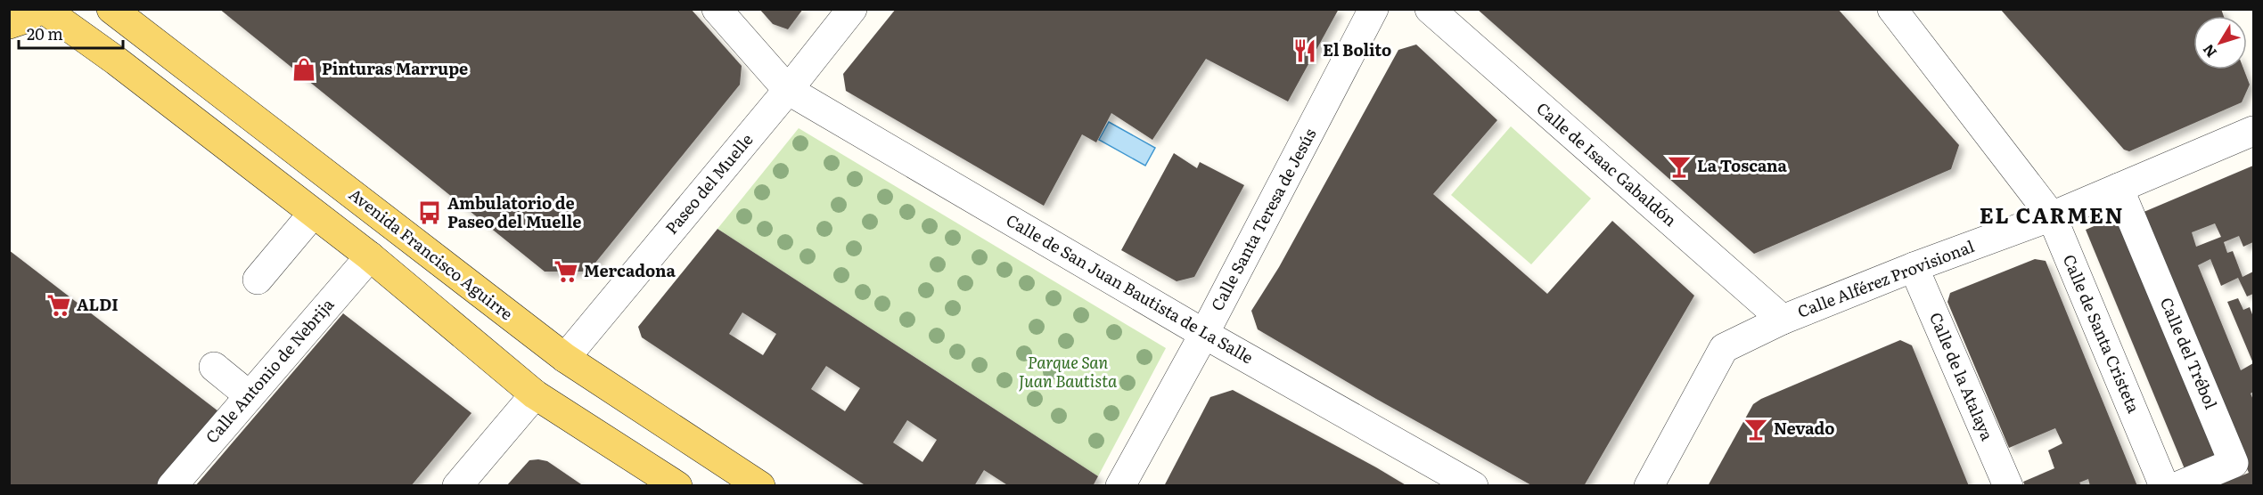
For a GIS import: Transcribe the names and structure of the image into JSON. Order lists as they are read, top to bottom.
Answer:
{
  "streets": {
    "main road": ["Avenida Francisco Aguirre"],
    "street": [
      "Calle de Isaac Gabaldón",
      "Paseo del Muelle",
      "Calle Santa Teresa de Jesús",
      "Calle Alférez Provisional",
      "Calle de San Juan Bautista de La Salle",
      "Calle de Santa Cristeta",
      "Calle del Trébol",
      "Calle Antonio de Nebrija",
      "Calle de la Atalaya"
    ]
  },
  "crossings": [
    ["Calle de Isaac Gabaldón", "Calle Alférez Provisional"],
    ["Paseo del Muelle", "Avenida Francisco Aguirre"],
    ["Paseo del Muelle", "Calle de San Juan Bautista de La Salle"],
    ["Calle Santa Teresa de Jesús", "Calle de San Juan Bautista de La Salle"],
    ["Calle Alférez Provisional", "Calle de Santa Cristeta"],
    ["Calle Alférez Provisional", "Calle del Trébol"],
    ["Calle Alférez Provisional", "Calle de la Atalaya"]
  ],
  "districts": ["EL CARMEN"],
  "parks": ["Parque San Juan Bautista"],
  "places": {
    "restaurant": ["El Bolito"],
    "shop": ["Pinturas Marrupe"],
    "bar": ["La Toscana", "Nevado"],
    "bus stop": ["Ambulatorio de Paseo del Muelle"],
    "supermarket": ["Mercadona", "ALDI"]
  },
  "scale_bar": "20 m",
  "north": "bottom left"
}
